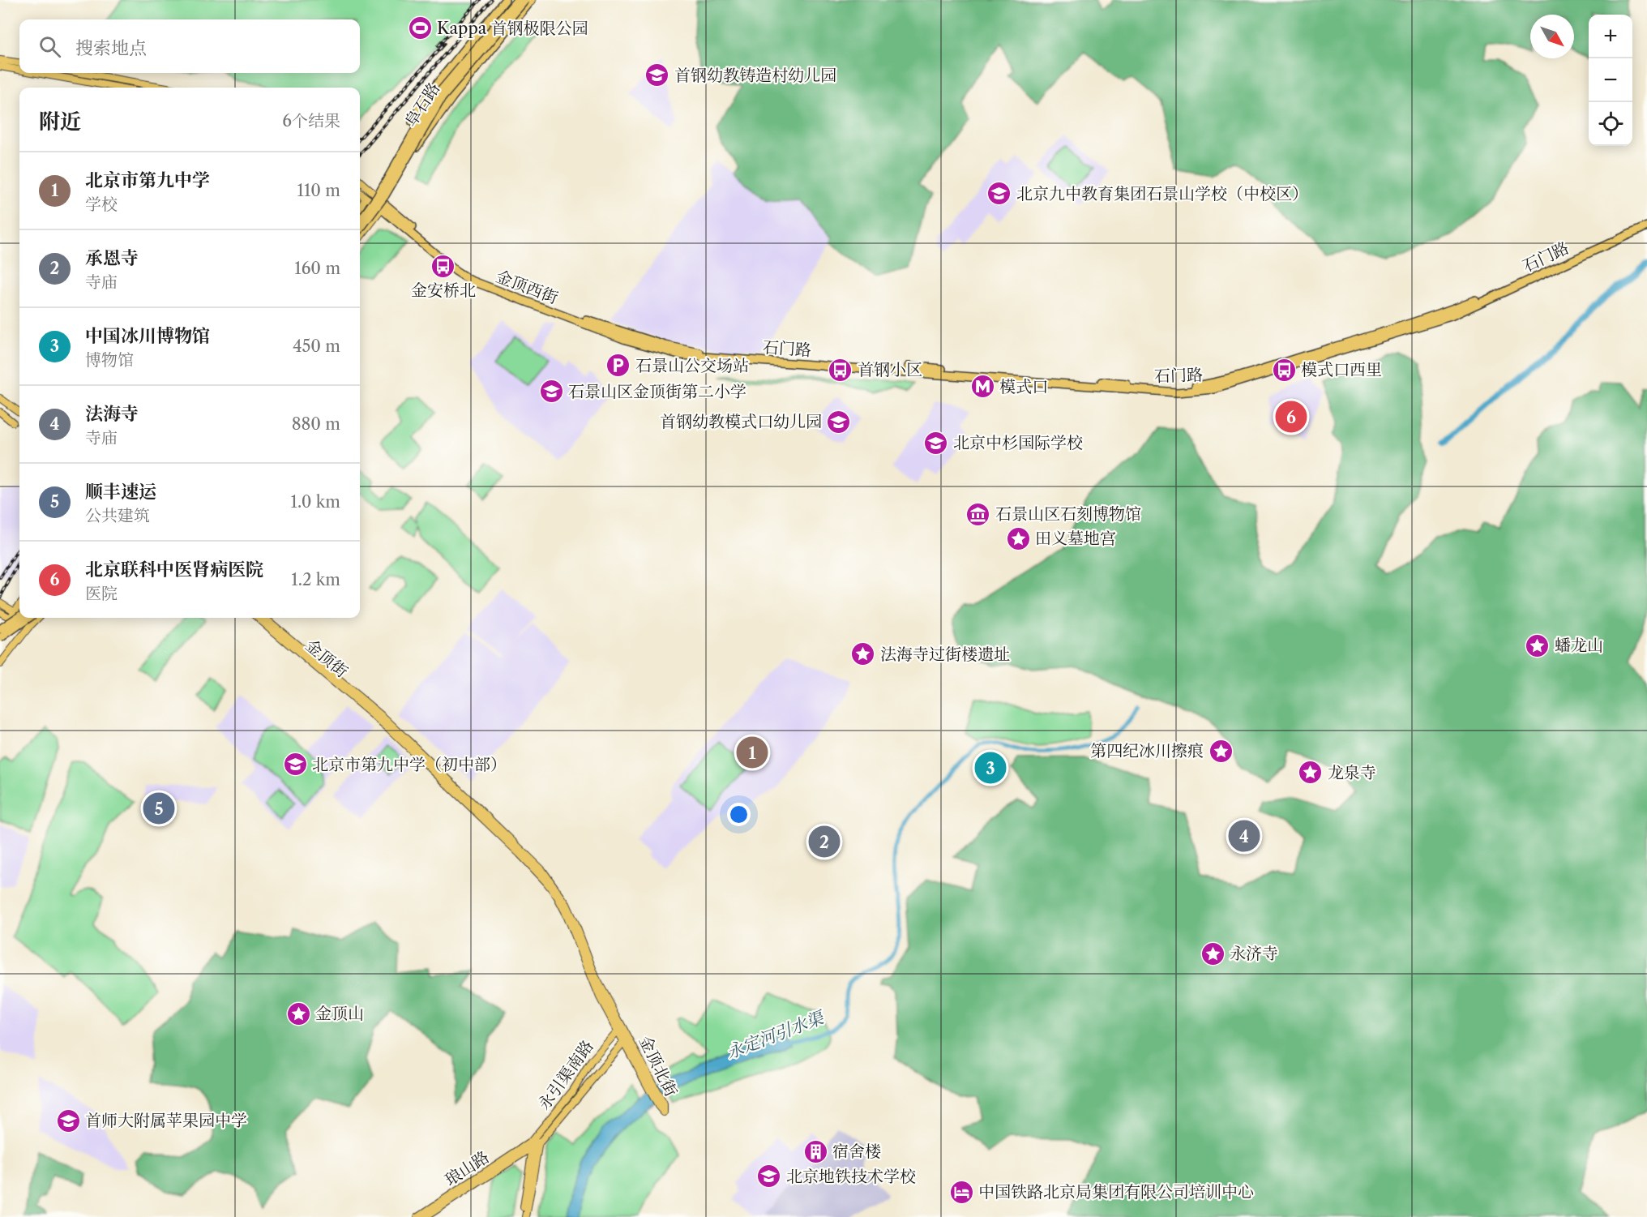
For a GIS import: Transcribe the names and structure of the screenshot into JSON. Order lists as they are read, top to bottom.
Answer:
{
  "streets": {
    "highway": ["阜石路", "石门路", "金顶西街"],
    "main road": [
      "金顶街",
      "金顶北街",
      "永引渠南路",
      "琅山路"
    ]
  },
  "crossings": [
    ["石门路", "金顶西街"],
    ["金顶街", "金顶北街"],
    ["金顶北街", "永引渠南路"],
    ["永引渠南路", "琅山路"]
  ],
  "water": ["永定河引水渠"],
  "places": {
    "sports": ["Kappa 首钢极限公园"],
    "school or university": [
      "首钢幼教铸造村幼儿园",
      "北京九中教育集团石景山学校（中校区）",
      "石景山区金顶街第二小学",
      "首钢幼教模式口幼儿园",
      "北京中杉国际学校",
      "北京市第九中学（初中部）",
      "首师大附属苹果园中学",
      "北京地铁技术学校"
    ],
    "bus stop": ["金安桥北", "首钢小区", "模式口西里"],
    "parking": ["石景山公交场站"],
    "metro station": ["模式口"],
    "museum": ["石景山区石刻博物馆"],
    "place": [
      "田义墓地宫",
      "蟠龙山",
      "法海寺过街楼遗址",
      "第四纪冰川擦痕",
      "龙泉寺",
      "永济寺",
      "金顶山"
    ],
    "building": ["宿舍楼"],
    "hotel": ["中国铁路北京局集团有限公司培训中心"]
  },
  "north": "bottom right",
  "page": {
    "map_buttons": ["+", "−"],
    "search": "搜索地点",
    "heading": ["附近", "6个结果"],
    "list": [
      {
        "mark": "1",
        "name": "北京市第九中学",
        "note": "学校",
        "value": "110 m"
      },
      {
        "mark": "2",
        "name": "承恩寺",
        "note": "寺庙",
        "value": "160 m"
      },
      {
        "mark": "3",
        "name": "中国冰川博物馆",
        "note": "博物馆",
        "value": "450 m"
      },
      {
        "mark": "4",
        "name": "法海寺",
        "note": "寺庙",
        "value": "880 m"
      },
      {
        "mark": "5",
        "name": "顺丰速运",
        "note": "公共建筑",
        "value": "1.0 km"
      },
      {
        "mark": "6",
        "name": "北京联科中医肾病医院",
        "note": "医院",
        "value": "1.2 km"
      }
    ],
    "pins": [
      "6",
      "1",
      "3",
      "5",
      "4",
      "2"
    ]
  }
}
